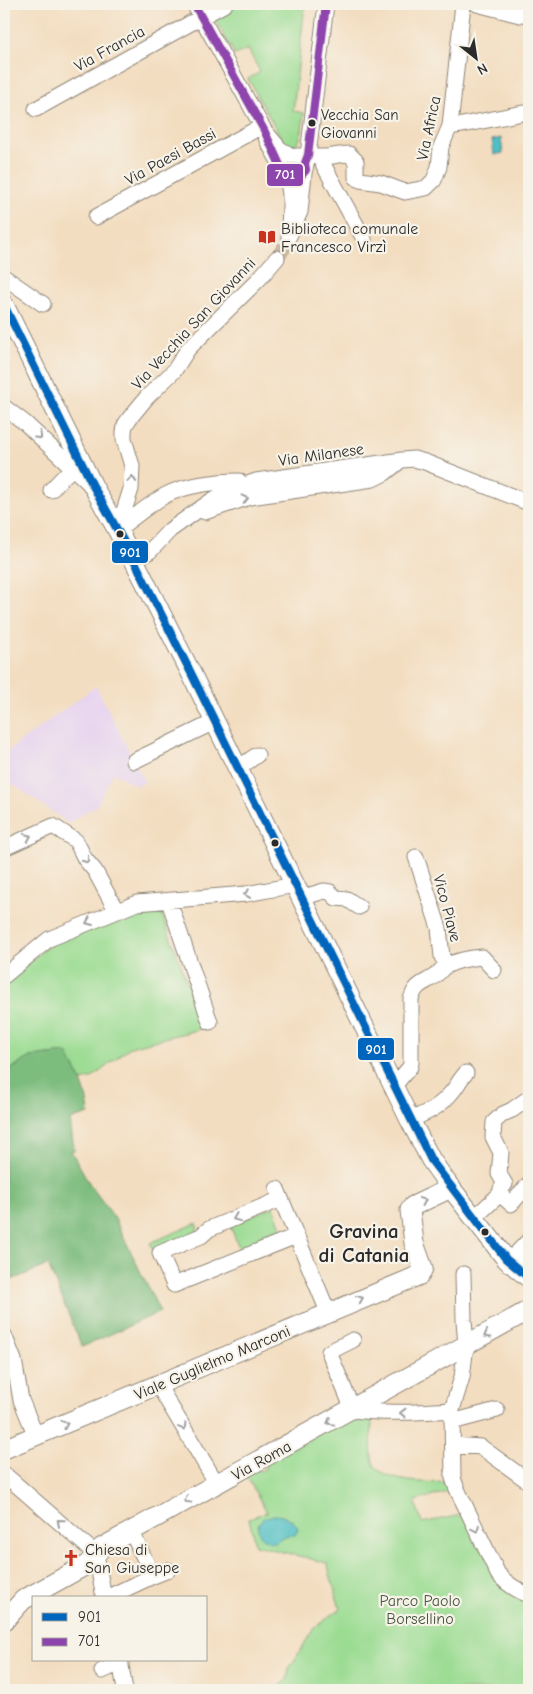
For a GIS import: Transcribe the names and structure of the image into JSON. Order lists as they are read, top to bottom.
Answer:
{
  "streets": {
    "main road": ["Viale Guglielmo Marconi", "Via Roma"],
    "street": [
      "Via Francia",
      "Via Africa",
      "Via Paesi Bassi",
      "Via Vecchia San Giovanni",
      "Via Milanese",
      "Vico Piave"
    ]
  },
  "one_way": ["Via Vecchia San Giovanni", "Viale Guglielmo Marconi", "Via Roma"],
  "districts": ["Gravina di Catania"],
  "parks": ["Parco Paolo Borsellino"],
  "places": {
    "other": ["Vecchia San Giovanni"],
    "library": ["Biblioteca comunale Francesco Virzì"],
    "church": ["Chiesa di San Giuseppe"]
  },
  "lines": ["transit line 701", "transit line 901"],
  "legend": ["901", "701"],
  "north": "bottom right"
}
